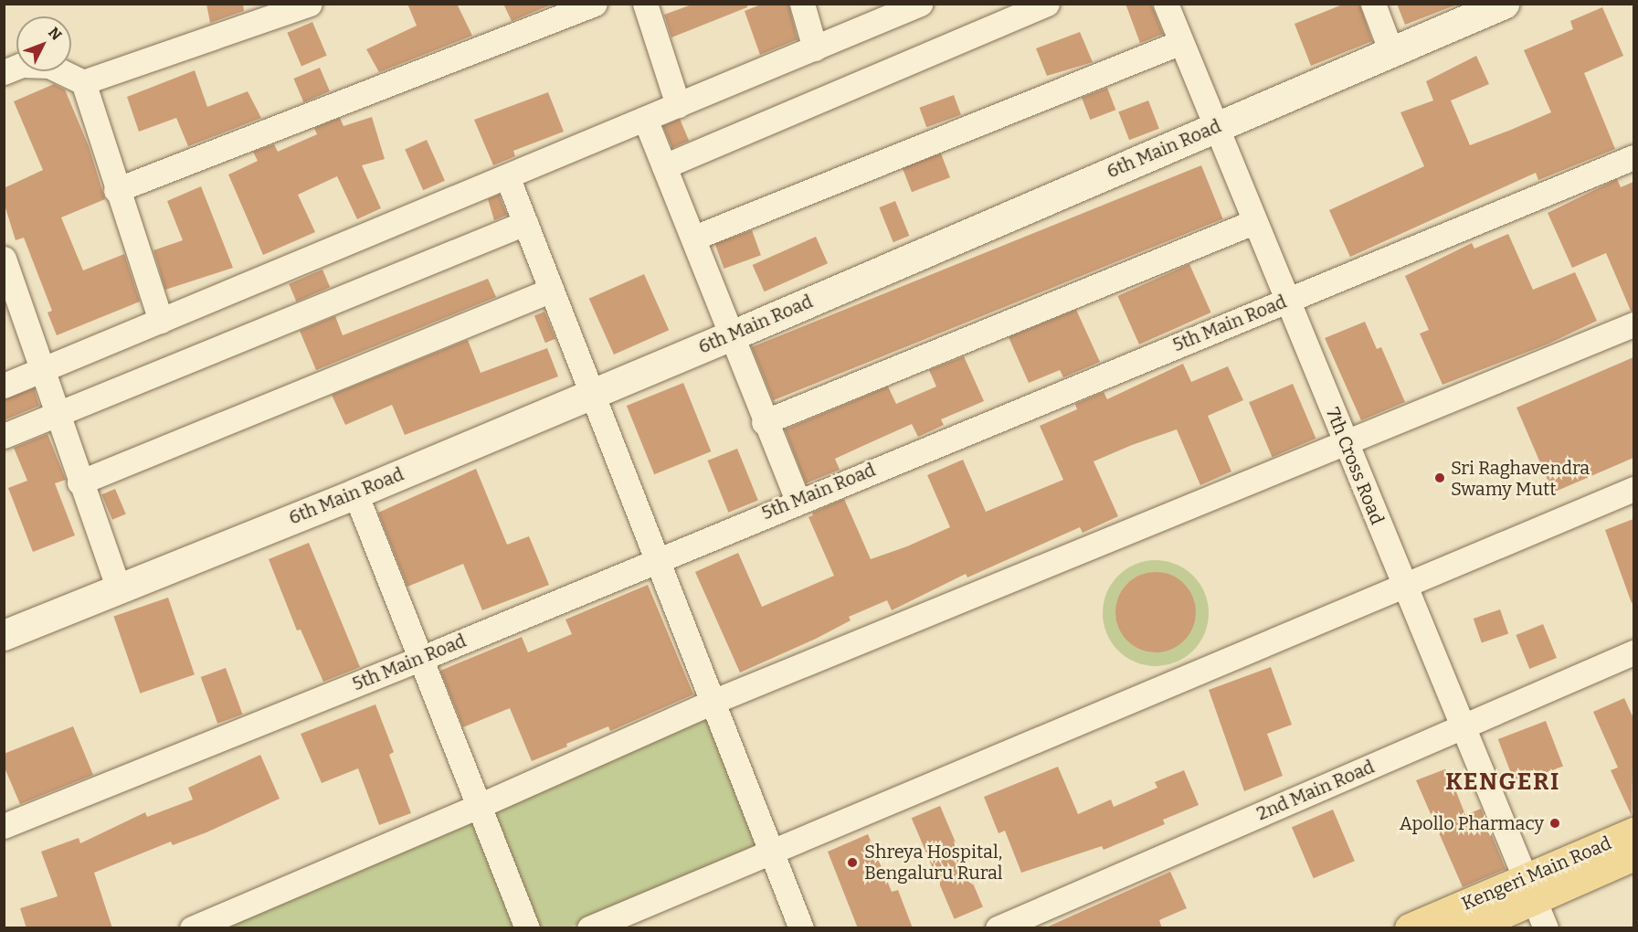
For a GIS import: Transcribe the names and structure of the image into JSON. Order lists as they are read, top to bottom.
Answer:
{
  "streets": {
    "main road": ["Kengeri Main Road"],
    "street": [
      "6th Main Road",
      "5th Main Road",
      "7th Cross Road",
      "2nd Main Road"
    ]
  },
  "crossings": [
    ["6th Main Road", "7th Cross Road"],
    ["5th Main Road", "7th Cross Road"],
    ["7th Cross Road", "2nd Main Road"],
    ["7th Cross Road", "Kengeri Main Road"]
  ],
  "districts": ["KENGERI"],
  "places": ["Sri Raghavendra Swamy Mutt", "Apollo Pharmacy", "Shreya Hospital, Bengaluru Rural"],
  "north": "top right"
}
